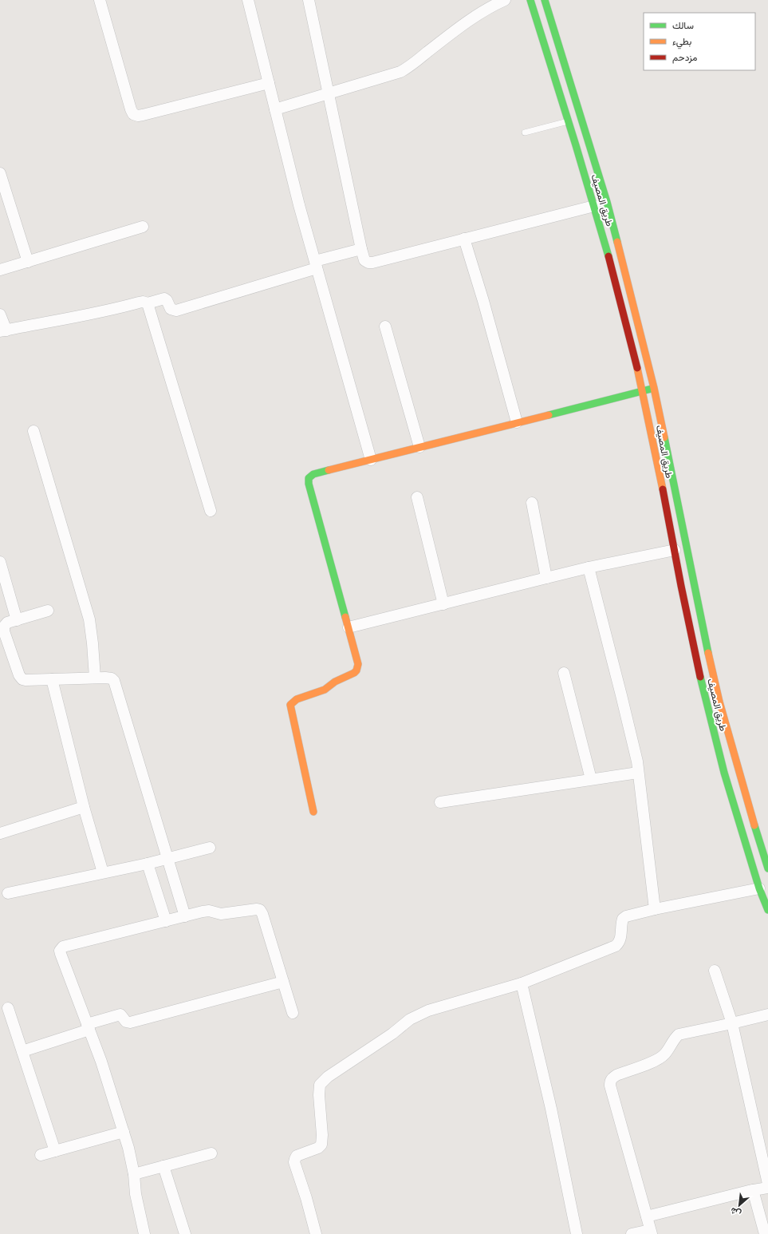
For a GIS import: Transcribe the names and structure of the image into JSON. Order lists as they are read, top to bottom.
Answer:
{
  "streets": {
    "street": ["طريق المصيف"]
  },
  "legend": ["سالك", "بطيء", "مزدحم"],
  "north": "bottom left"
}
